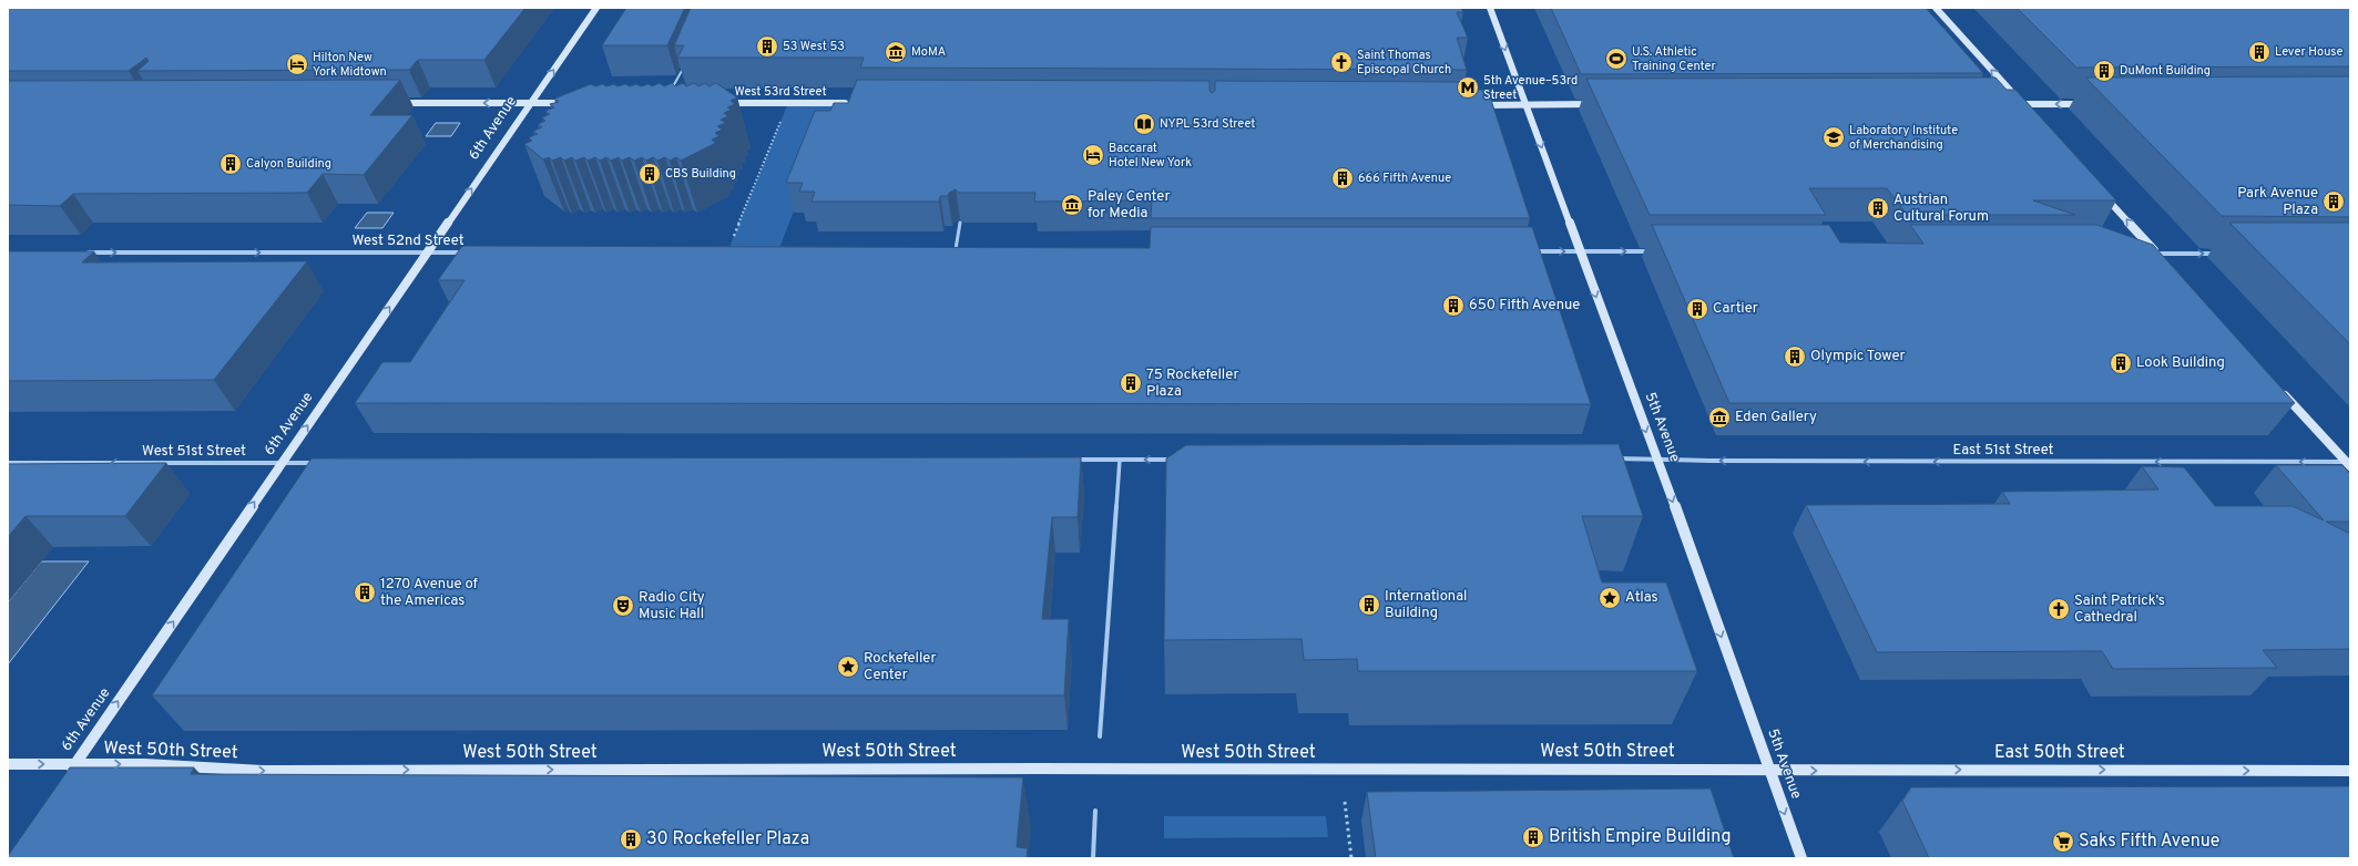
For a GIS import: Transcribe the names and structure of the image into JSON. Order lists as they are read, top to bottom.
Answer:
{
  "streets": {
    "main road": [
      "West 53rd Street",
      "6th Avenue",
      "5th Avenue",
      "West 50th Street",
      "East 50th Street"
    ],
    "street": ["West 52nd Street", "East 51st Street", "West 51st Street"]
  },
  "crossings": [
    ["6th Avenue", "West 52nd Street"],
    ["6th Avenue", "West 51st Street"],
    ["6th Avenue", "West 50th Street"],
    ["5th Avenue", "East 51st Street"],
    ["5th Avenue", "West 50th Street"],
    ["5th Avenue", "East 50th Street"],
    ["West 50th Street", "East 50th Street"]
  ],
  "one_way": [
    "6th Avenue",
    "West 52nd Street",
    "5th Avenue",
    "East 51st Street",
    "West 51st Street",
    "West 50th Street",
    "East 50th Street"
  ],
  "places": {
    "building": [
      "53 West 53",
      "Lever House",
      "DuMont Building",
      "Calyon Building",
      "CBS Building",
      "666 Fifth Avenue",
      "Park Avenue Plaza",
      "Austrian Cultural Forum",
      "650 Fifth Avenue",
      "Cartier",
      "Olympic Tower",
      "Look Building",
      "75 Rockefeller Plaza",
      "1270 Avenue of the Americas",
      "International Building",
      "British Empire Building",
      "30 Rockefeller Plaza"
    ],
    "museum": ["MoMA", "Paley Center for Media", "Eden Gallery"],
    "sports": ["U.S. Athletic Training Center"],
    "church": ["Saint Thomas Episcopal Church", "Saint Patrick’s Cathedral"],
    "hotel": ["Hilton New York Midtown", "Baccarat Hotel New York"],
    "metro station": ["5th Avenue–53rd Street"],
    "library": ["NYPL 53rd Street"],
    "school or university": ["Laboratory Institute of Merchandising"],
    "place": ["Atlas", "Rockefeller Center"],
    "theatre": ["Radio City Music Hall"],
    "supermarket": ["Saks Fifth Avenue"]
  }
}
